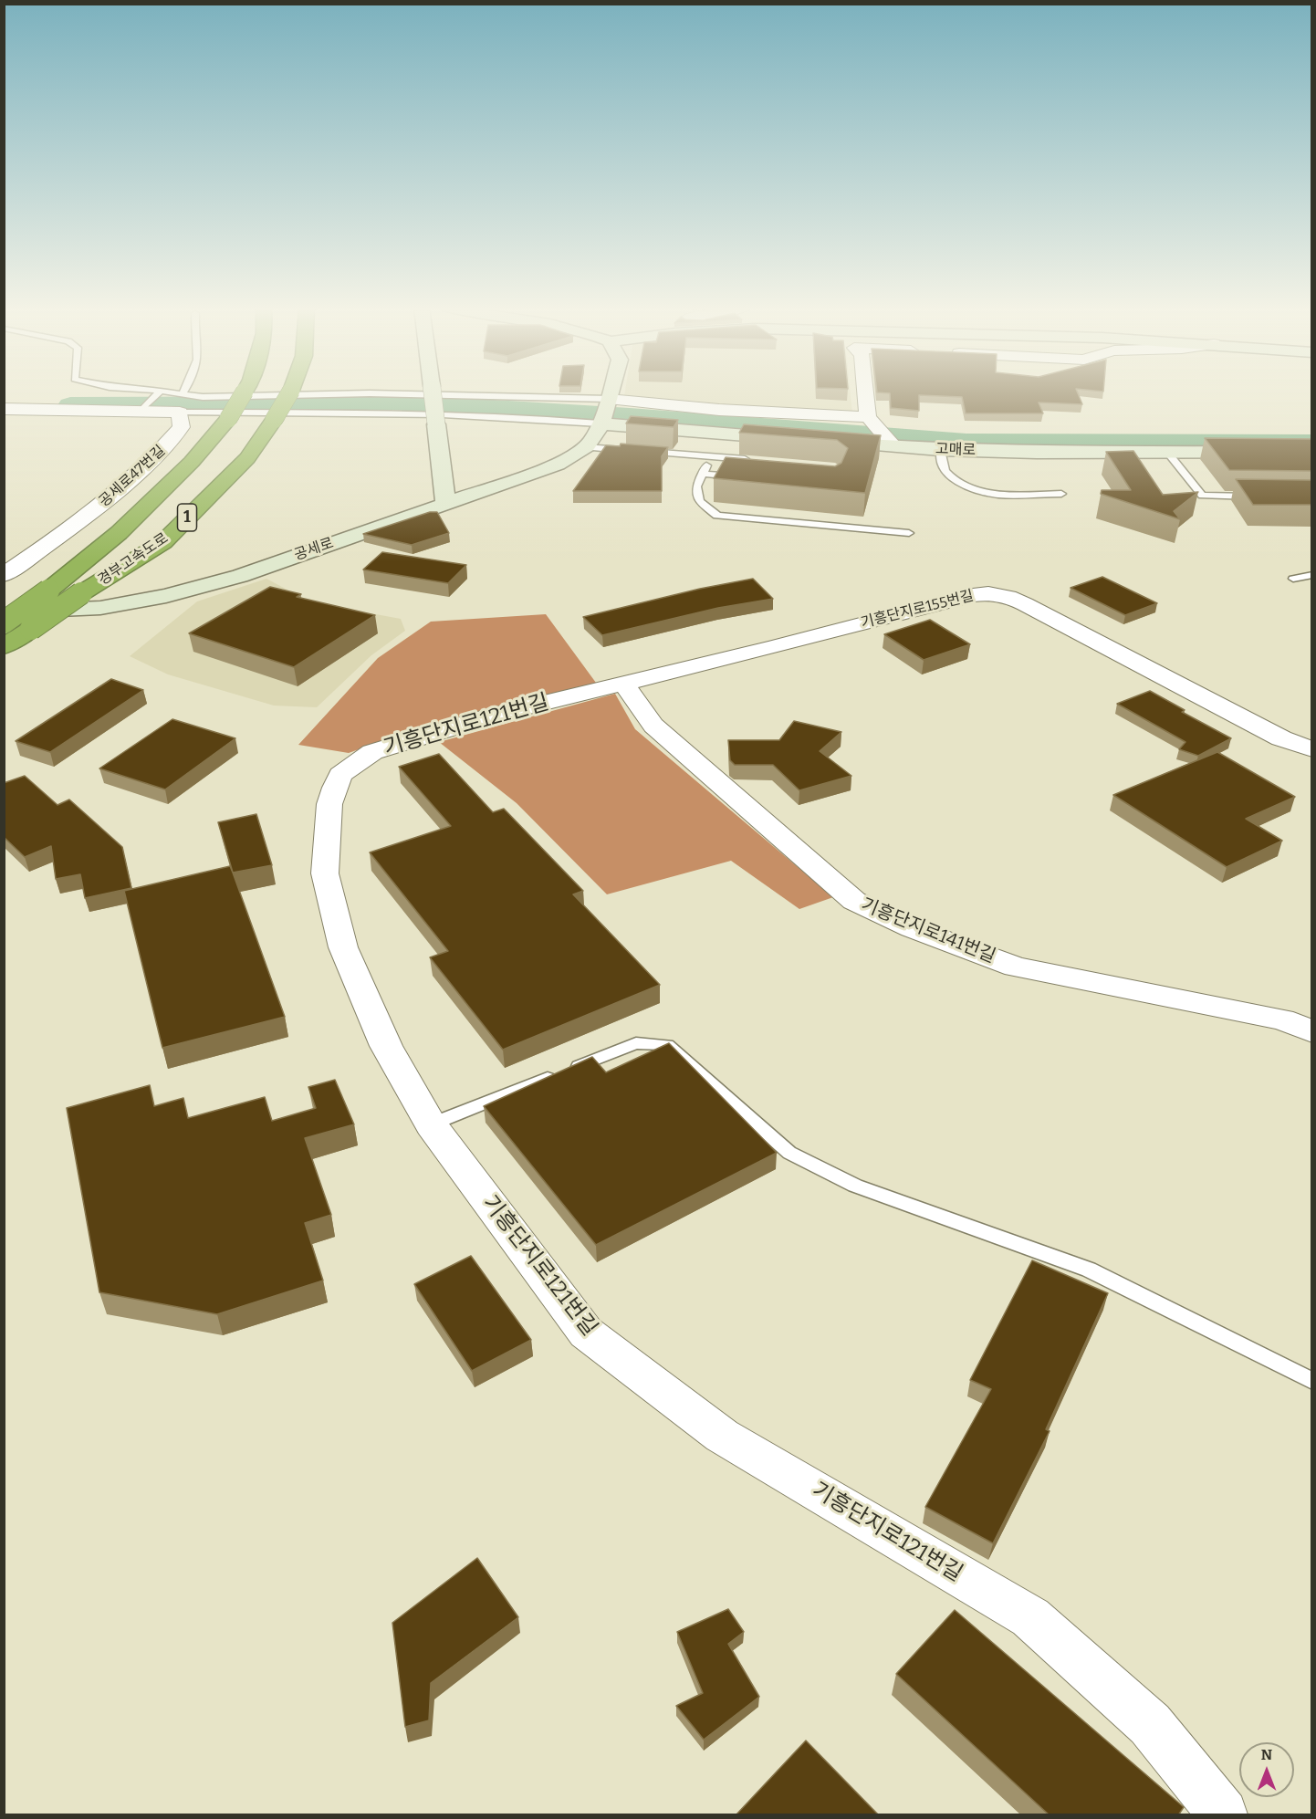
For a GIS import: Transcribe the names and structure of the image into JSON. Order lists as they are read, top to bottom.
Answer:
{
  "streets": {
    "highway": ["1", "경부고속도로"],
    "street": [
      "고매로",
      "공세로47번길",
      "공세로",
      "기흥단지로155번길",
      "기흥단지로121번길",
      "기흥단지로141번길"
    ]
  },
  "crossings": [
    ["기흥단지로155번길", "기흥단지로121번길"],
    ["기흥단지로155번길", "기흥단지로141번길"],
    ["기흥단지로121번길", "기흥단지로141번길"]
  ],
  "north": "top"
}
